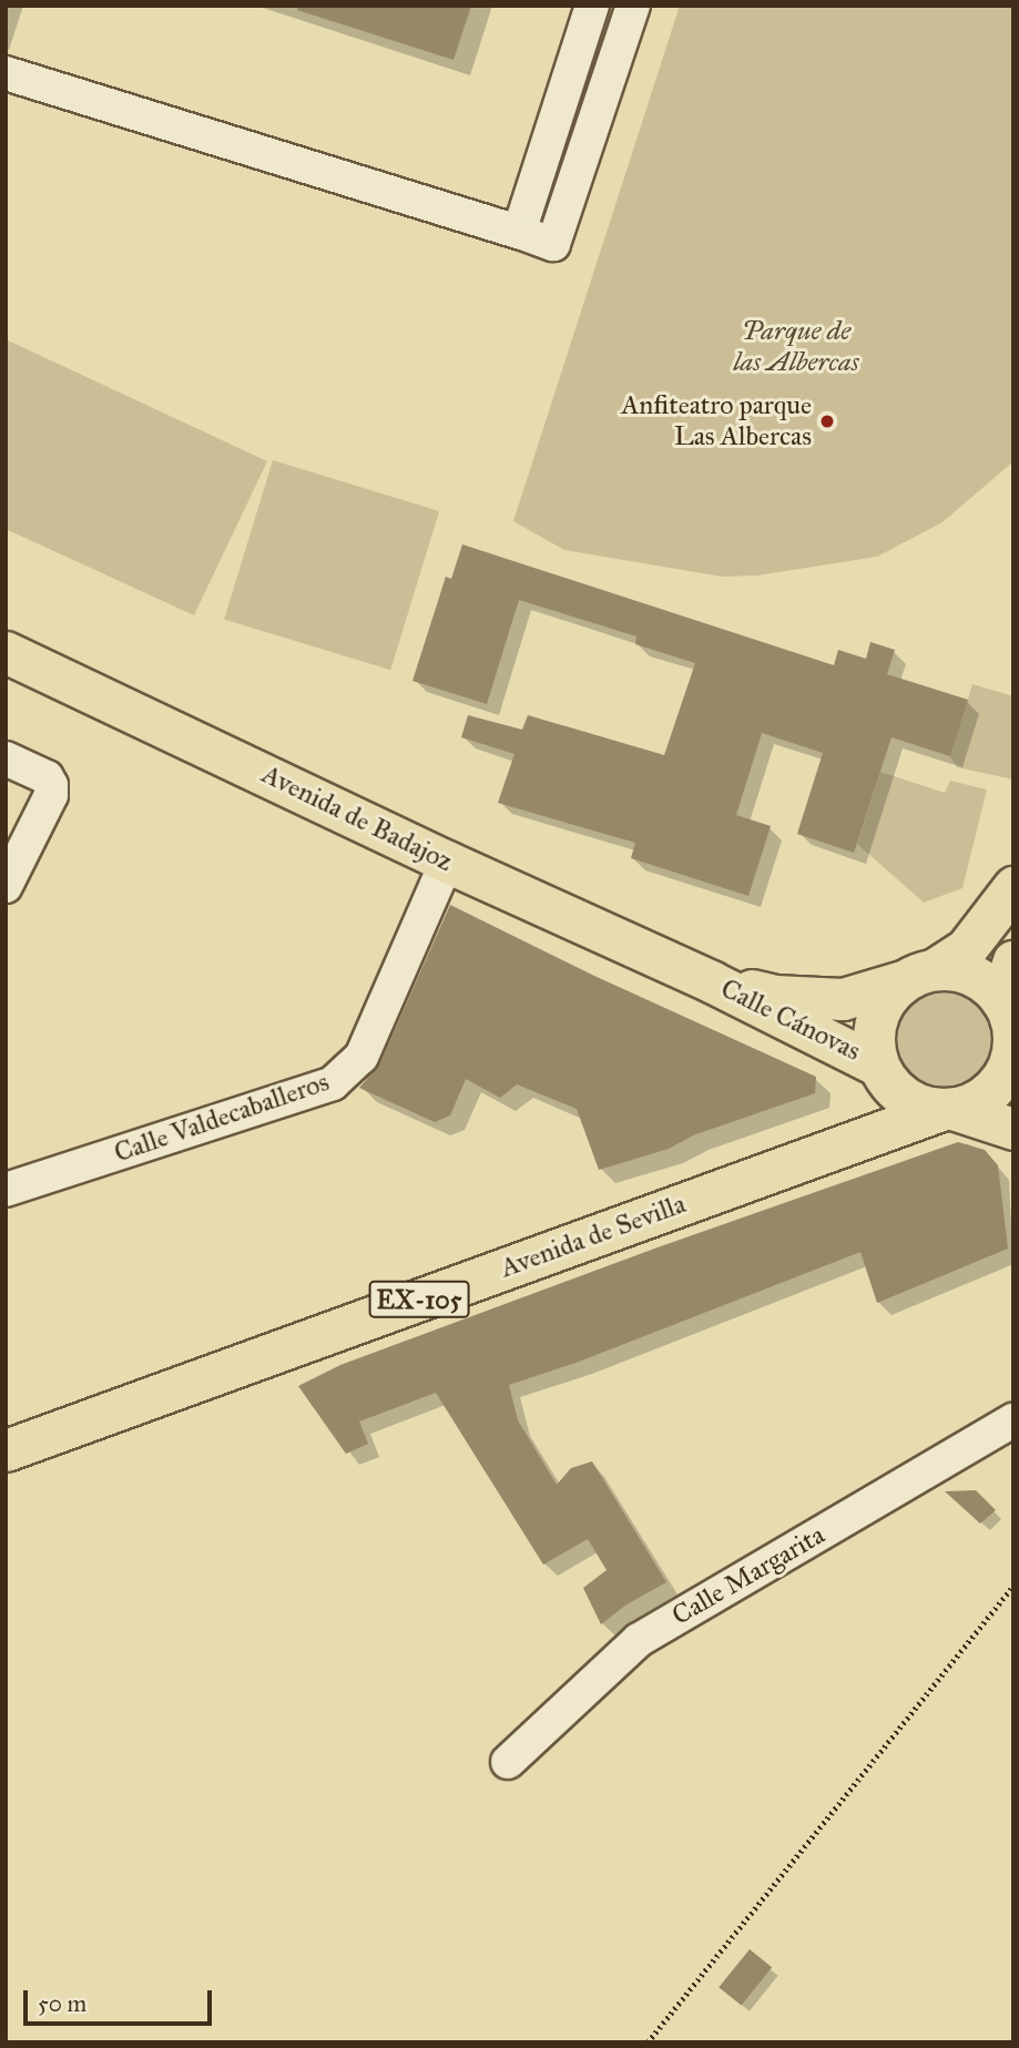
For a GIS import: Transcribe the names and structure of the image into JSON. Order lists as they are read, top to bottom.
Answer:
{
  "streets": {
    "main road": [
      "Avenida de Badajoz",
      "Calle Cánovas",
      "Avenida de Sevilla",
      "EX-105"
    ],
    "street": ["Calle Valdecaballeros", "Calle Margarita"]
  },
  "crossings": [
    ["Avenida de Badajoz", "Calle Cánovas"],
    ["Avenida de Badajoz", "Calle Valdecaballeros"],
    ["Calle Cánovas", "Avenida de Sevilla"]
  ],
  "parks": ["Parque de las Albercas"],
  "places": ["Anfiteatro parque Las Albercas"],
  "scale_bar": "50 m"
}
